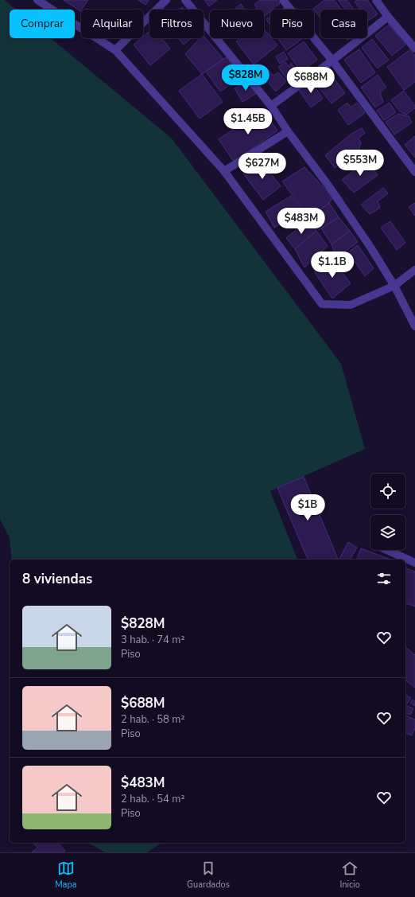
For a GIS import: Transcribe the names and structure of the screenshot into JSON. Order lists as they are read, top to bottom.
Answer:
{
  "page": {
    "chip": [
      "Comprar",
      "Alquilar",
      "Filtros",
      "Nuevo",
      "Piso",
      "Casa"
    ],
    "price": [
      "$828M",
      "$688M",
      "$1.45B",
      "$553M",
      "$627M",
      "$483M",
      "$1.1B",
      "$1B"
    ],
    "heading": "8 viviendas",
    "list": [
      {
        "name": "$828M",
        "note": "3 hab. · 74 m² · Piso"
      },
      {
        "name": "$688M",
        "note": "2 hab. · 58 m² · Piso"
      },
      {
        "name": "$483M",
        "note": "2 hab. · 54 m² · Piso"
      }
    ],
    "tabs": ["Mapa", "Guardados", "Inicio"]
  }
}
